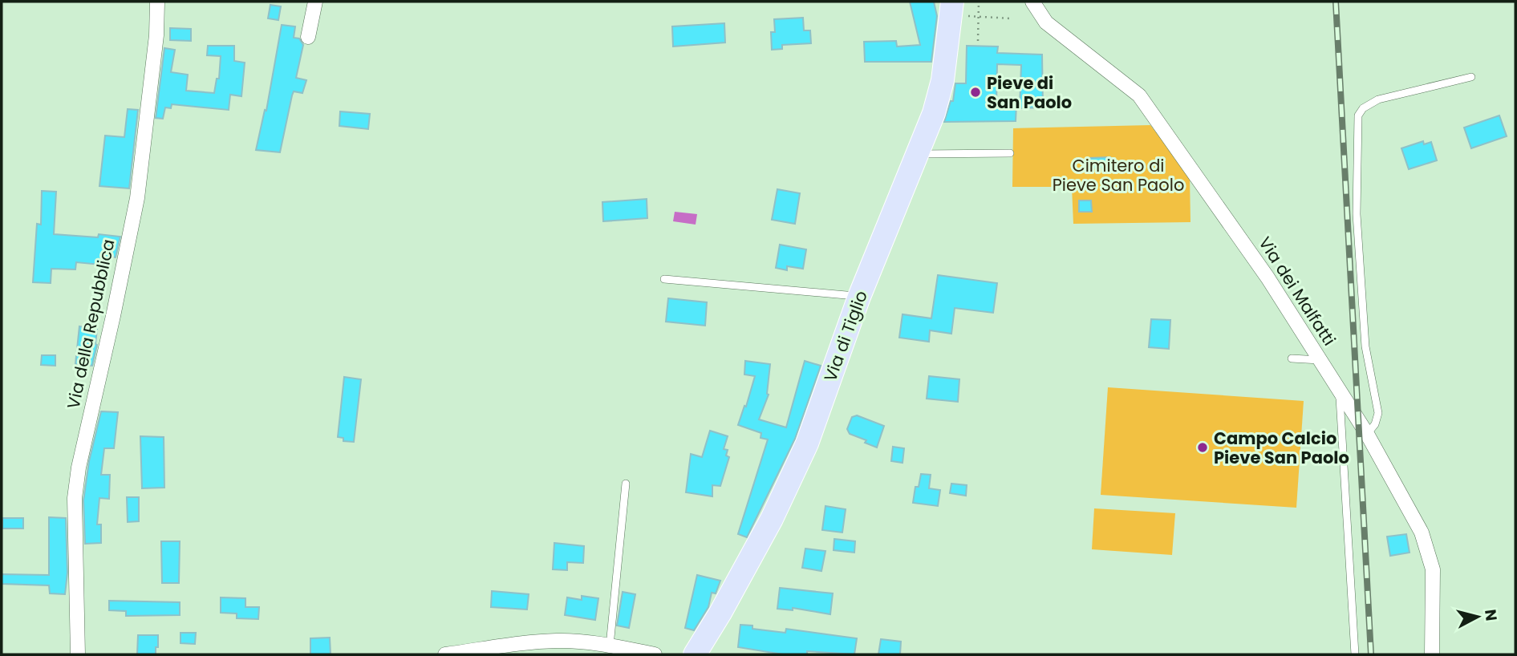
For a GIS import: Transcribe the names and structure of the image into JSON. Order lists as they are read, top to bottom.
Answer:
{
  "streets": {
    "main road": ["Via di Tiglio"],
    "street": ["Via dei Malfatti", "Via della Repubblica"]
  },
  "parks": ["Cimitero di Pieve San Paolo"],
  "places": ["Pieve di San Paolo", "Campo Calcio Pieve San Paolo"],
  "north": "right"
}
